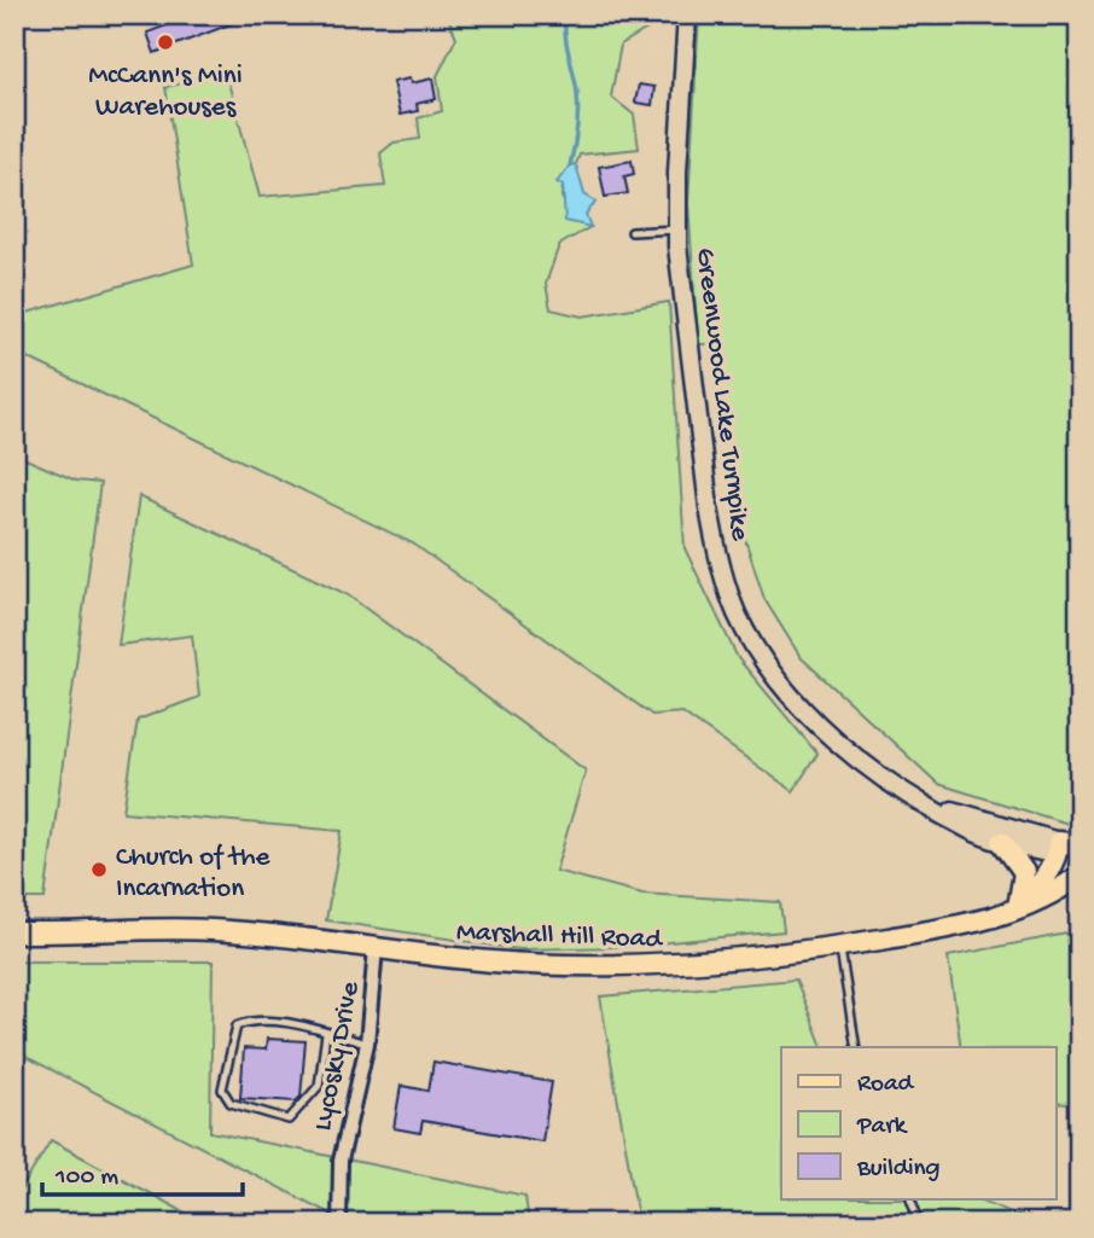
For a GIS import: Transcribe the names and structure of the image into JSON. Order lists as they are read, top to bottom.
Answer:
{
  "streets": {
    "main road": ["Greenwood Lake Turnpike", "Marshall Hill Road"],
    "street": ["Lycosky Drive"]
  },
  "crossings": [
    ["Greenwood Lake Turnpike", "Marshall Hill Road"],
    ["Marshall Hill Road", "Lycosky Drive"]
  ],
  "places": ["McCann's Mini Warehouses", "Church of the Incarnation"],
  "legend": ["Road", "Park", "Building"],
  "scale_bar": "100 m"
}
